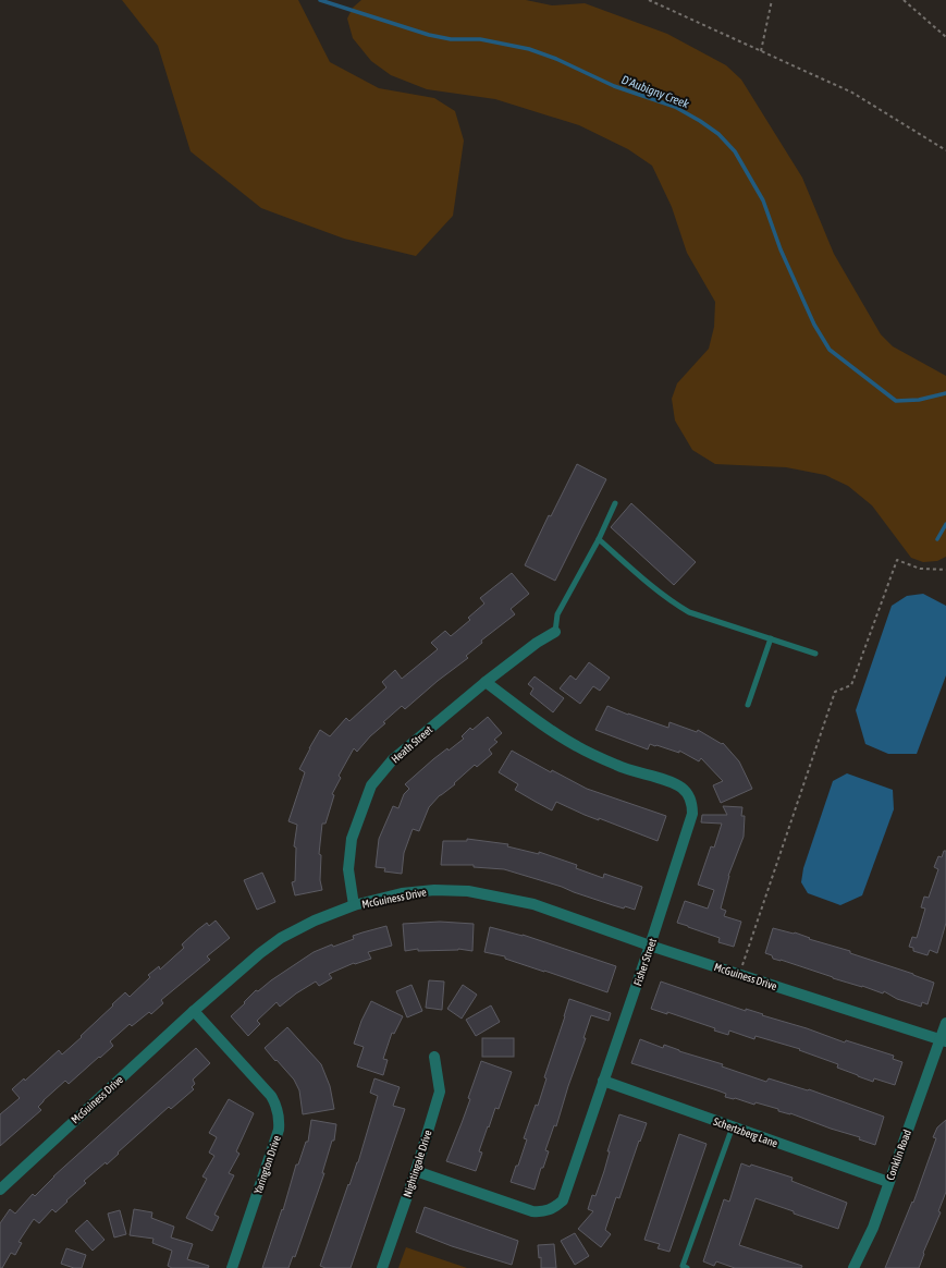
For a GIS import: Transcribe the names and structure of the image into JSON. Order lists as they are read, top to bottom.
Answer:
{
  "streets": {
    "street": [
      "Heath Street",
      "McGuiness Drive",
      "Fisher Street",
      "Schertzberg Lane",
      "Conklin Road",
      "Nightingale Drive",
      "Yarington Drive"
    ]
  },
  "crossings": [
    ["Heath Street", "McGuiness Drive"],
    ["Heath Street", "Fisher Street"],
    ["McGuiness Drive", "Fisher Street"],
    ["McGuiness Drive", "Conklin Road"],
    ["McGuiness Drive", "Yarington Drive"],
    ["Fisher Street", "Schertzberg Lane"],
    ["Fisher Street", "Nightingale Drive"],
    ["Schertzberg Lane", "Conklin Road"]
  ],
  "water": ["D'Aubigny Creek"]
}
